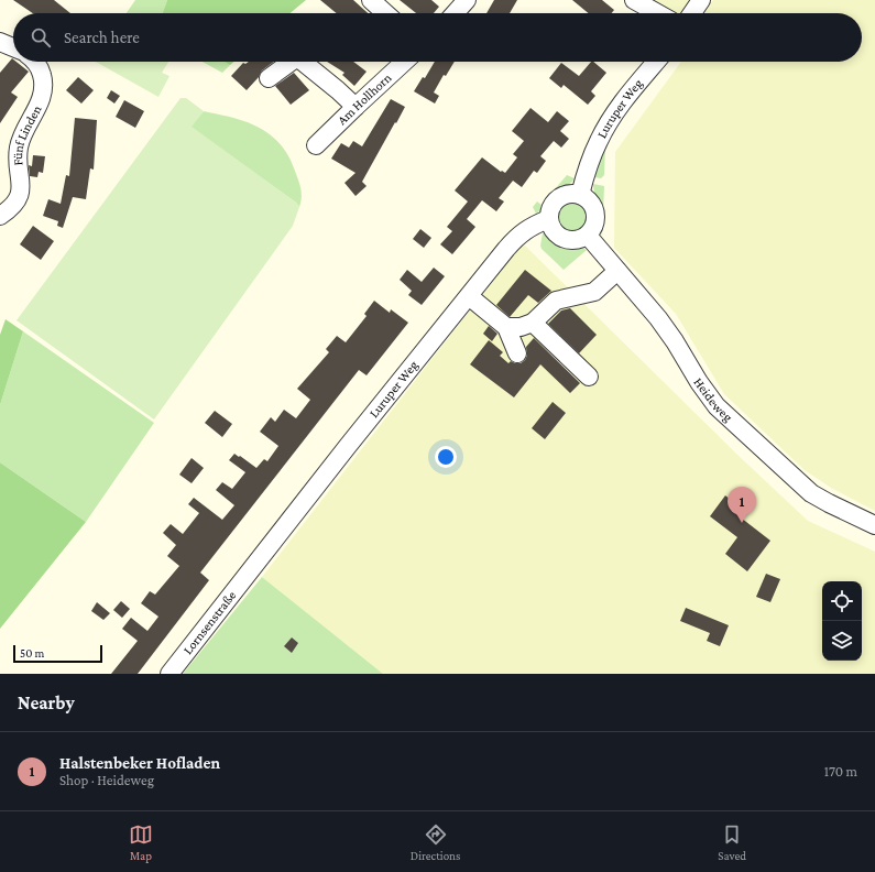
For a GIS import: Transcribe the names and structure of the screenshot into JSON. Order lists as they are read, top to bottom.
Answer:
{
  "streets": {
    "street": [
      "Am Hollhorn",
      "Luruper Weg",
      "Fünf Linden",
      "Heideweg",
      "Lornsenstraße"
    ]
  },
  "crossings": [
    ["Luruper Weg", "Heideweg"],
    ["Luruper Weg", "Lornsenstraße"]
  ],
  "scale_bar": "50 m",
  "page": {
    "search": "Search here",
    "pins": "1",
    "scale": "50 m",
    "heading": "Nearby",
    "list": [
      {
        "mark": "1",
        "name": "Halstenbeker Hofladen",
        "note": "Shop · Heideweg",
        "value": "170 m"
      }
    ],
    "nav": ["Map", "Directions", "Saved"]
  }
}
